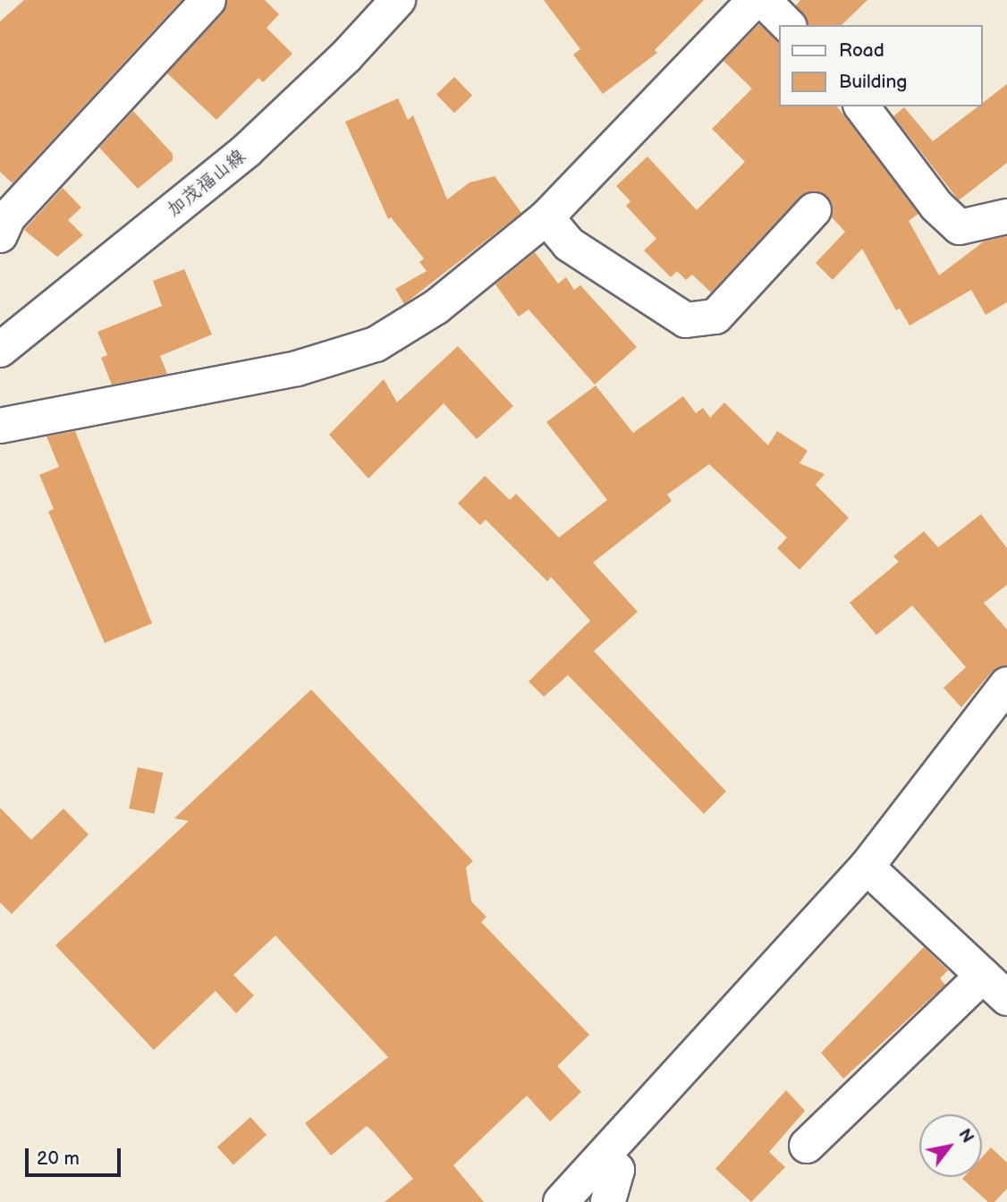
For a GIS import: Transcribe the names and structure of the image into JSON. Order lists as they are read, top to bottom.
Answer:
{
  "streets": {
    "street": ["加茂福山線"]
  },
  "legend": ["Road", "Building"],
  "scale_bar": "20 m",
  "north": "top right"
}
